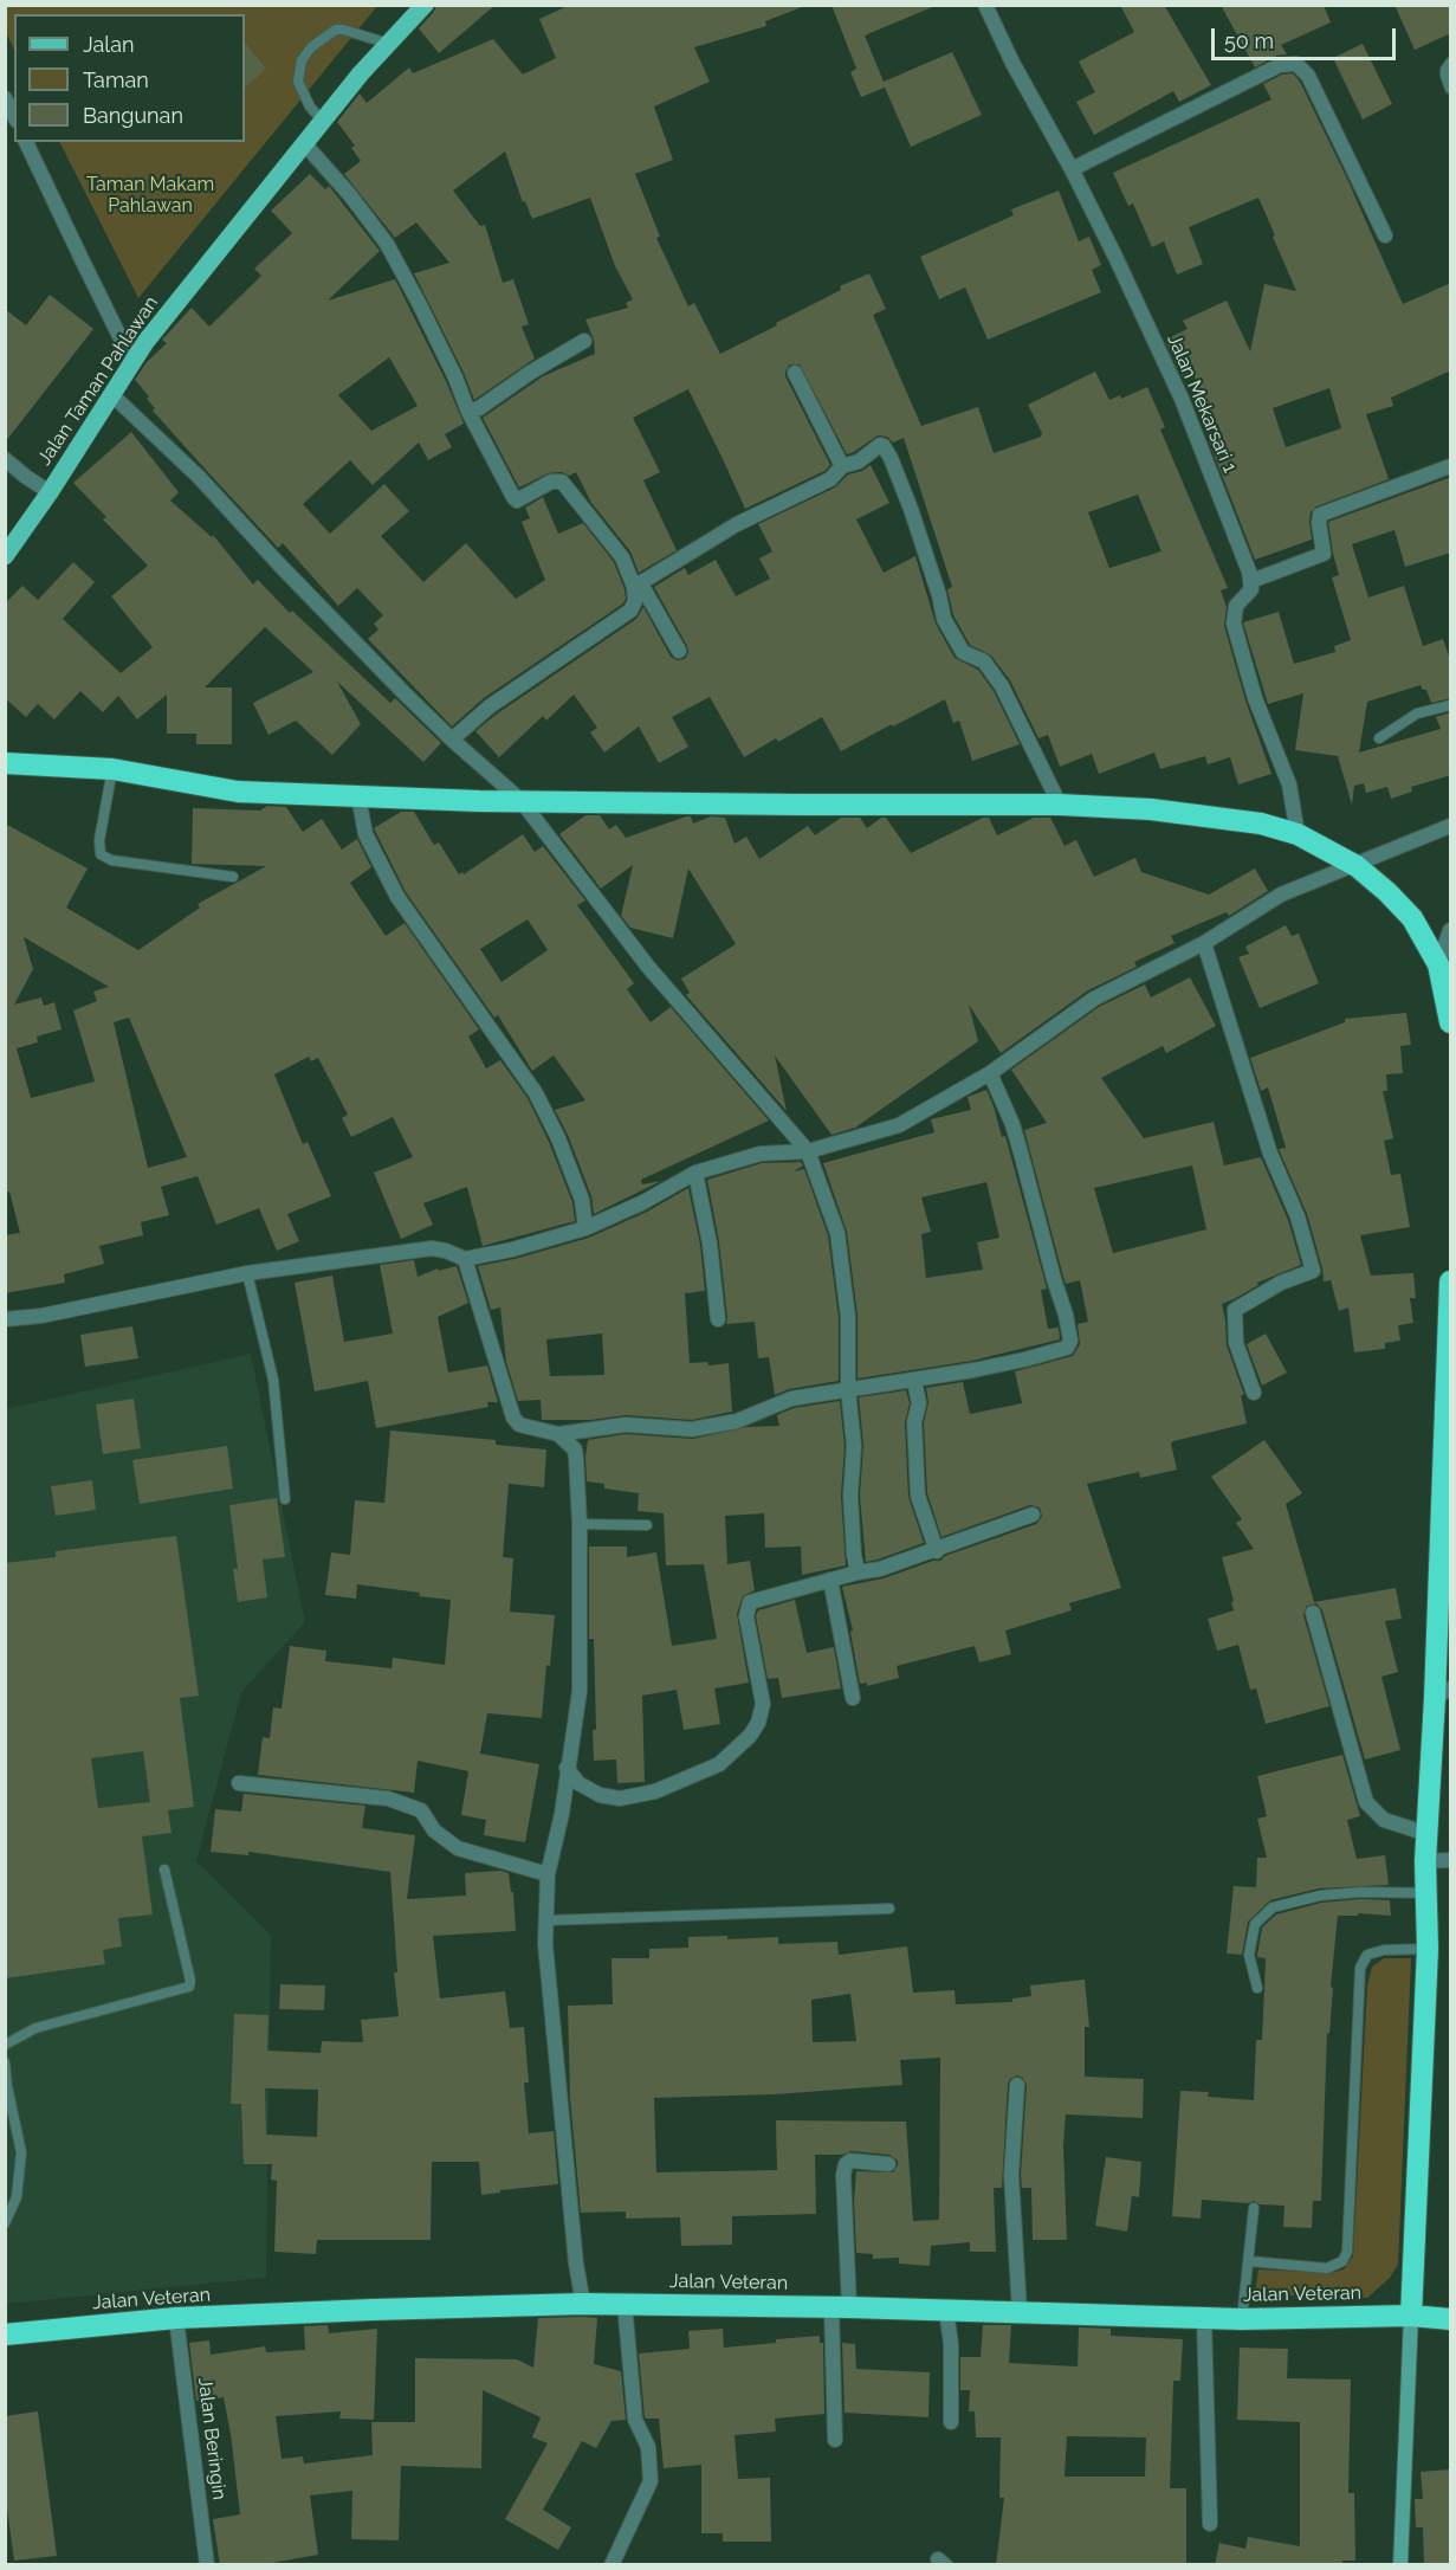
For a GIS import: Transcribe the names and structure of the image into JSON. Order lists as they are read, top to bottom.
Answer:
{
  "streets": {
    "highway": ["Jalan Veteran"],
    "main road": ["Jalan Taman Pahlawan"],
    "street": ["Jalan Mekarsari 1", "Jalan Beringin"]
  },
  "crossings": [
    ["Jalan Veteran", "Jalan Beringin"]
  ],
  "parks": ["Taman Makam Pahlawan"],
  "legend": ["Jalan", "Taman", "Bangunan"],
  "scale_bar": "50 m"
}
